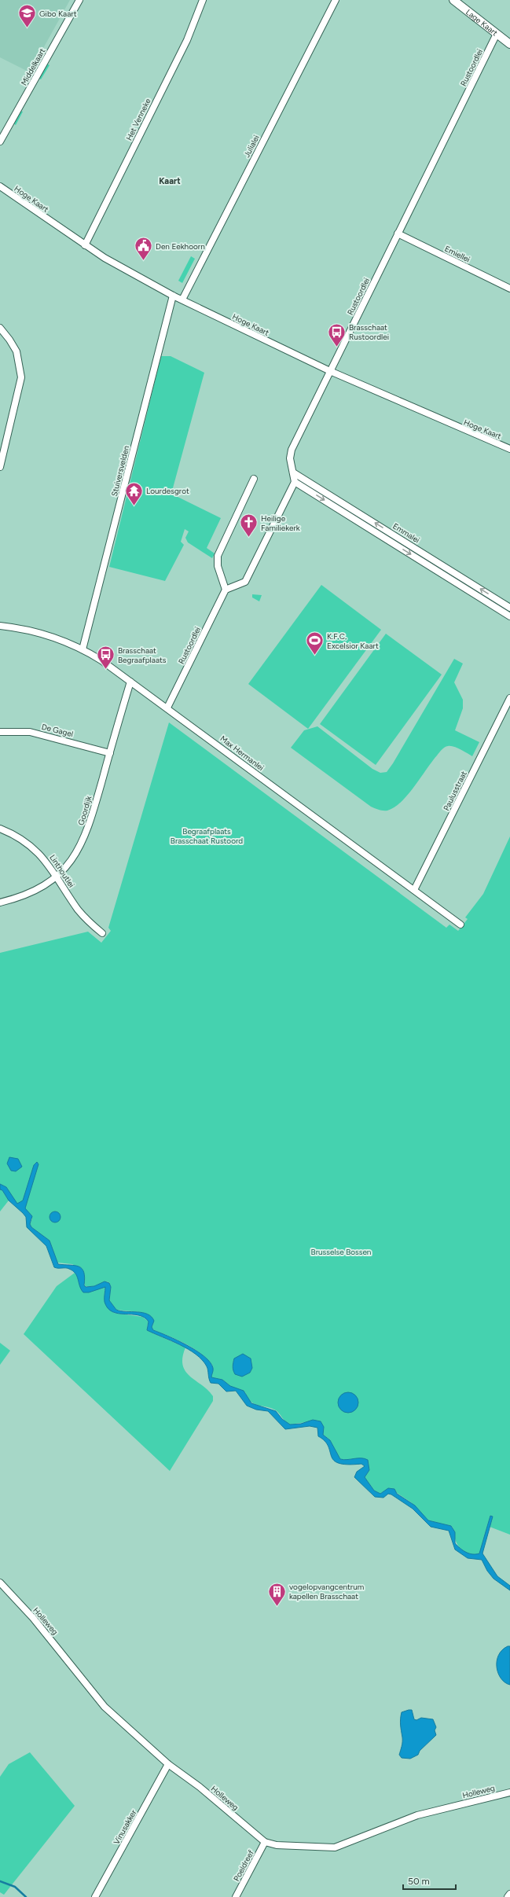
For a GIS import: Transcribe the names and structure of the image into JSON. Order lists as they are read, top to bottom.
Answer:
{
  "streets": {
    "street": [
      "Lage Kaart",
      "Middelkaart",
      "Rustoordlei",
      "Het Venneke",
      "Julialei",
      "Hoge Kaart",
      "Emiellei",
      "Stuiversvelden",
      "Emmalei",
      "De Gagel",
      "Max Hermanlei",
      "Paulusstraat",
      "Goordijk",
      "Linthoutlei",
      "Holleweg",
      "Vinusakker",
      "Poeldreef"
    ]
  },
  "crossings": [
    ["Lage Kaart", "Rustoordlei"],
    ["Rustoordlei", "Hoge Kaart"],
    ["Rustoordlei", "Emiellei"],
    ["Rustoordlei", "Emmalei"],
    ["Rustoordlei", "Max Hermanlei"],
    ["Het Venneke", "Hoge Kaart"],
    ["Julialei", "Hoge Kaart"],
    ["Hoge Kaart", "Stuiversvelden"],
    ["Stuiversvelden", "Max Hermanlei"],
    ["De Gagel", "Goordijk"],
    ["Max Hermanlei", "Paulusstraat"],
    ["Max Hermanlei", "Goordijk"],
    ["Goordijk", "Linthoutlei"],
    ["Holleweg", "Vinusakker"],
    ["Holleweg", "Poeldreef"]
  ],
  "districts": ["Kaart"],
  "parks": ["Begraafplaats Brasschaat Rustoord", "Brusselse Bossen"],
  "places": {
    "school or university": ["Gibo Kaart"],
    "public building": ["Den Eekhoorn"],
    "bus stop": ["Brasschaat Rustoordlei", "Brasschaat Begraafplaats"],
    "temple": ["Lourdesgrot"],
    "church": ["Heilige Familiekerk"],
    "sports": ["K.F.C. Excelsior Kaart"],
    "building": ["vogelopvangcentrum kapellen Brasschaat"]
  },
  "scale_bar": "50 m"
}
